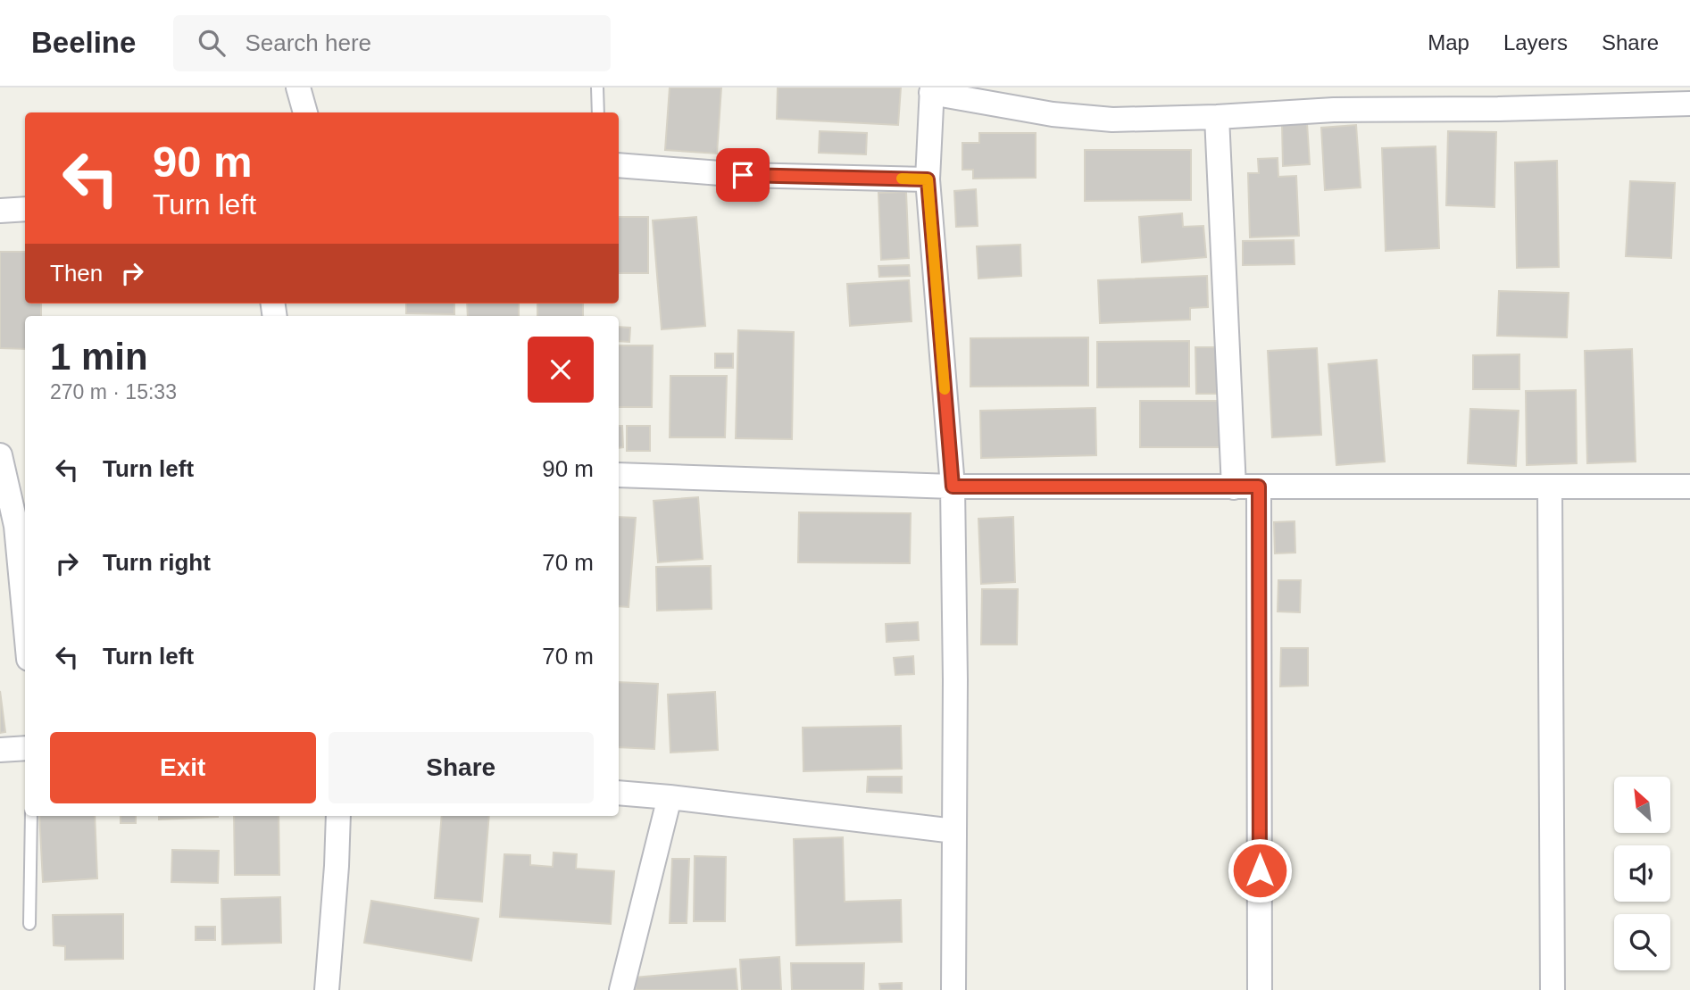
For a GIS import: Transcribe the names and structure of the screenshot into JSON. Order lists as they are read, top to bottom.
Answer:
{
  "north": "top left",
  "page": {
    "header": "Beeline",
    "search": "Search here",
    "nav": ["Map", "Layers", "Share"],
    "turn": ["90 m", "Turn left"],
    "then": "Then",
    "heading": ["1 min", "270 m · 15:33"],
    "list": [
      {
        "name": "Turn left",
        "value": "90 m"
      },
      {
        "name": "Turn right",
        "value": "70 m"
      },
      {
        "name": "Turn left",
        "value": "70 m"
      }
    ],
    "buttons": ["Exit", "Share"]
  }
}
